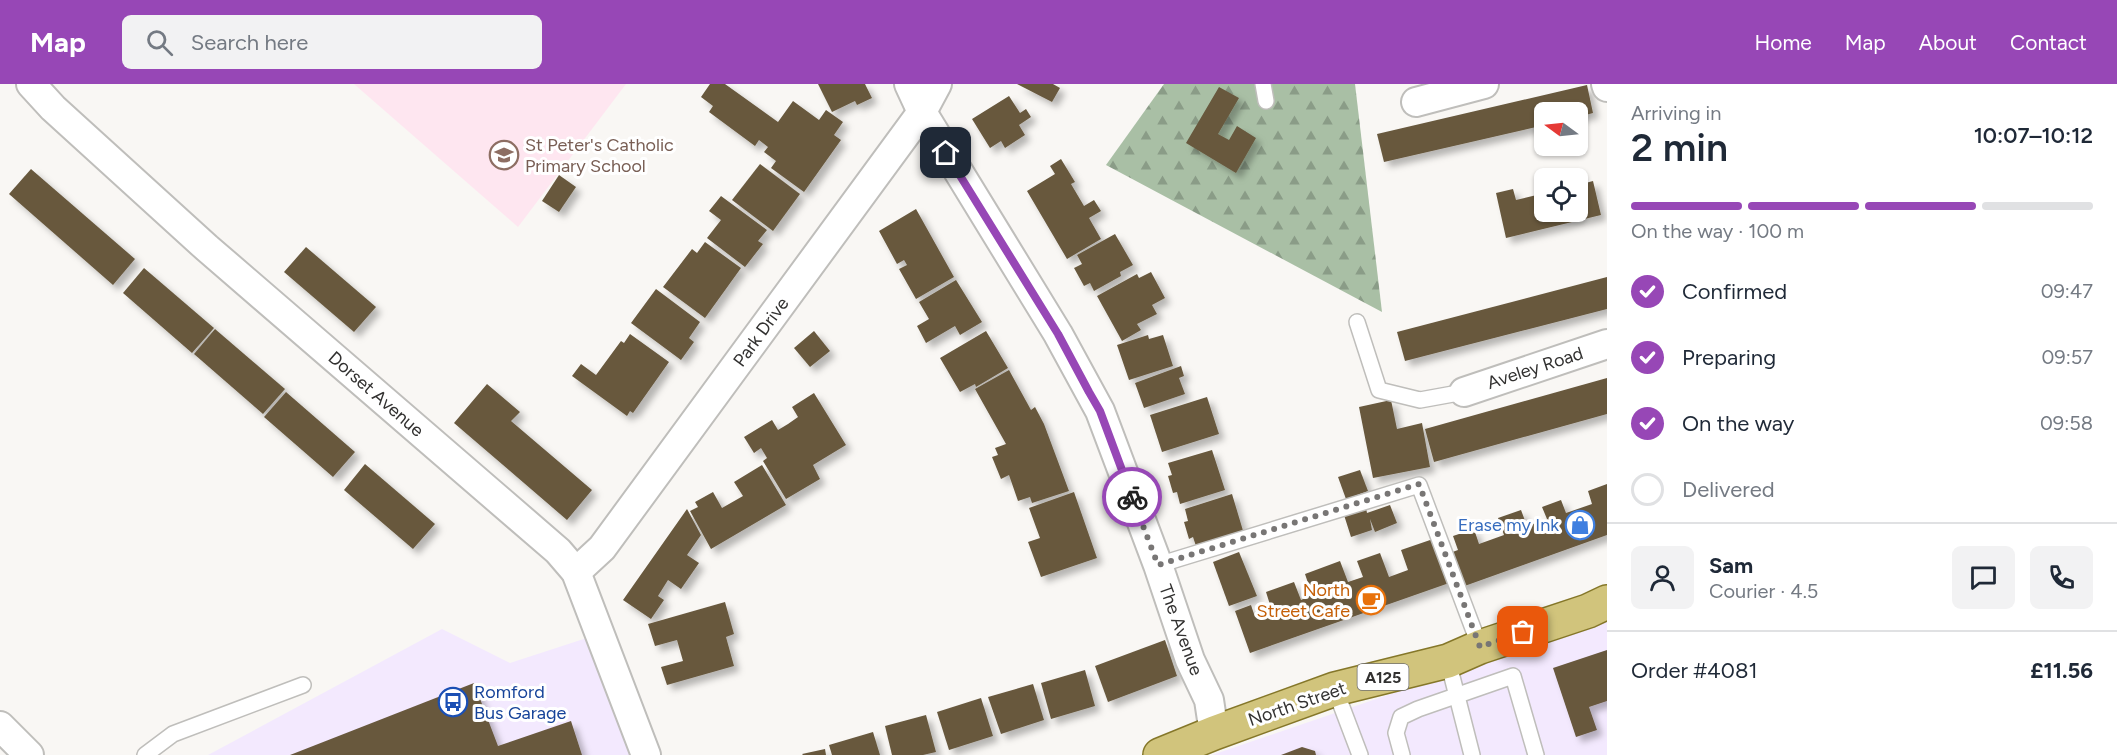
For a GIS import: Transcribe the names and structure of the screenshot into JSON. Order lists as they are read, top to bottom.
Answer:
{
  "streets": {
    "main road": ["A125", "North Street"],
    "street": [
      "Park Drive",
      "Aveley Road",
      "Dorset Avenue",
      "The Avenue"
    ]
  },
  "crossings": [
    ["Park Drive", "Dorset Avenue"],
    ["Park Drive", "The Avenue"],
    ["The Avenue", "North Street"]
  ],
  "places": {
    "school or university": ["St Peter's Catholic Primary School"],
    "shop": ["Erase my Ink"],
    "cafe": ["North Street Cafe"],
    "bus stop": ["Romford Bus Garage"]
  },
  "north": "left",
  "page": {
    "header": "Map",
    "search": "Search here",
    "nav": [
      "Home",
      "Map",
      "About",
      "Contact"
    ],
    "heading": ["2 min", "Arriving in", "10:07–10:12"],
    "panel": [
      "Sam",
      "Courier · 4.5",
      "Order #4081",
      "£11.56"
    ],
    "bar": "On the way · 100 m",
    "list": [
      ["Confirmed", "09:47"],
      ["Preparing", "09:57"],
      ["On the way", "09:58"],
      "Delivered"
    ]
  }
}
